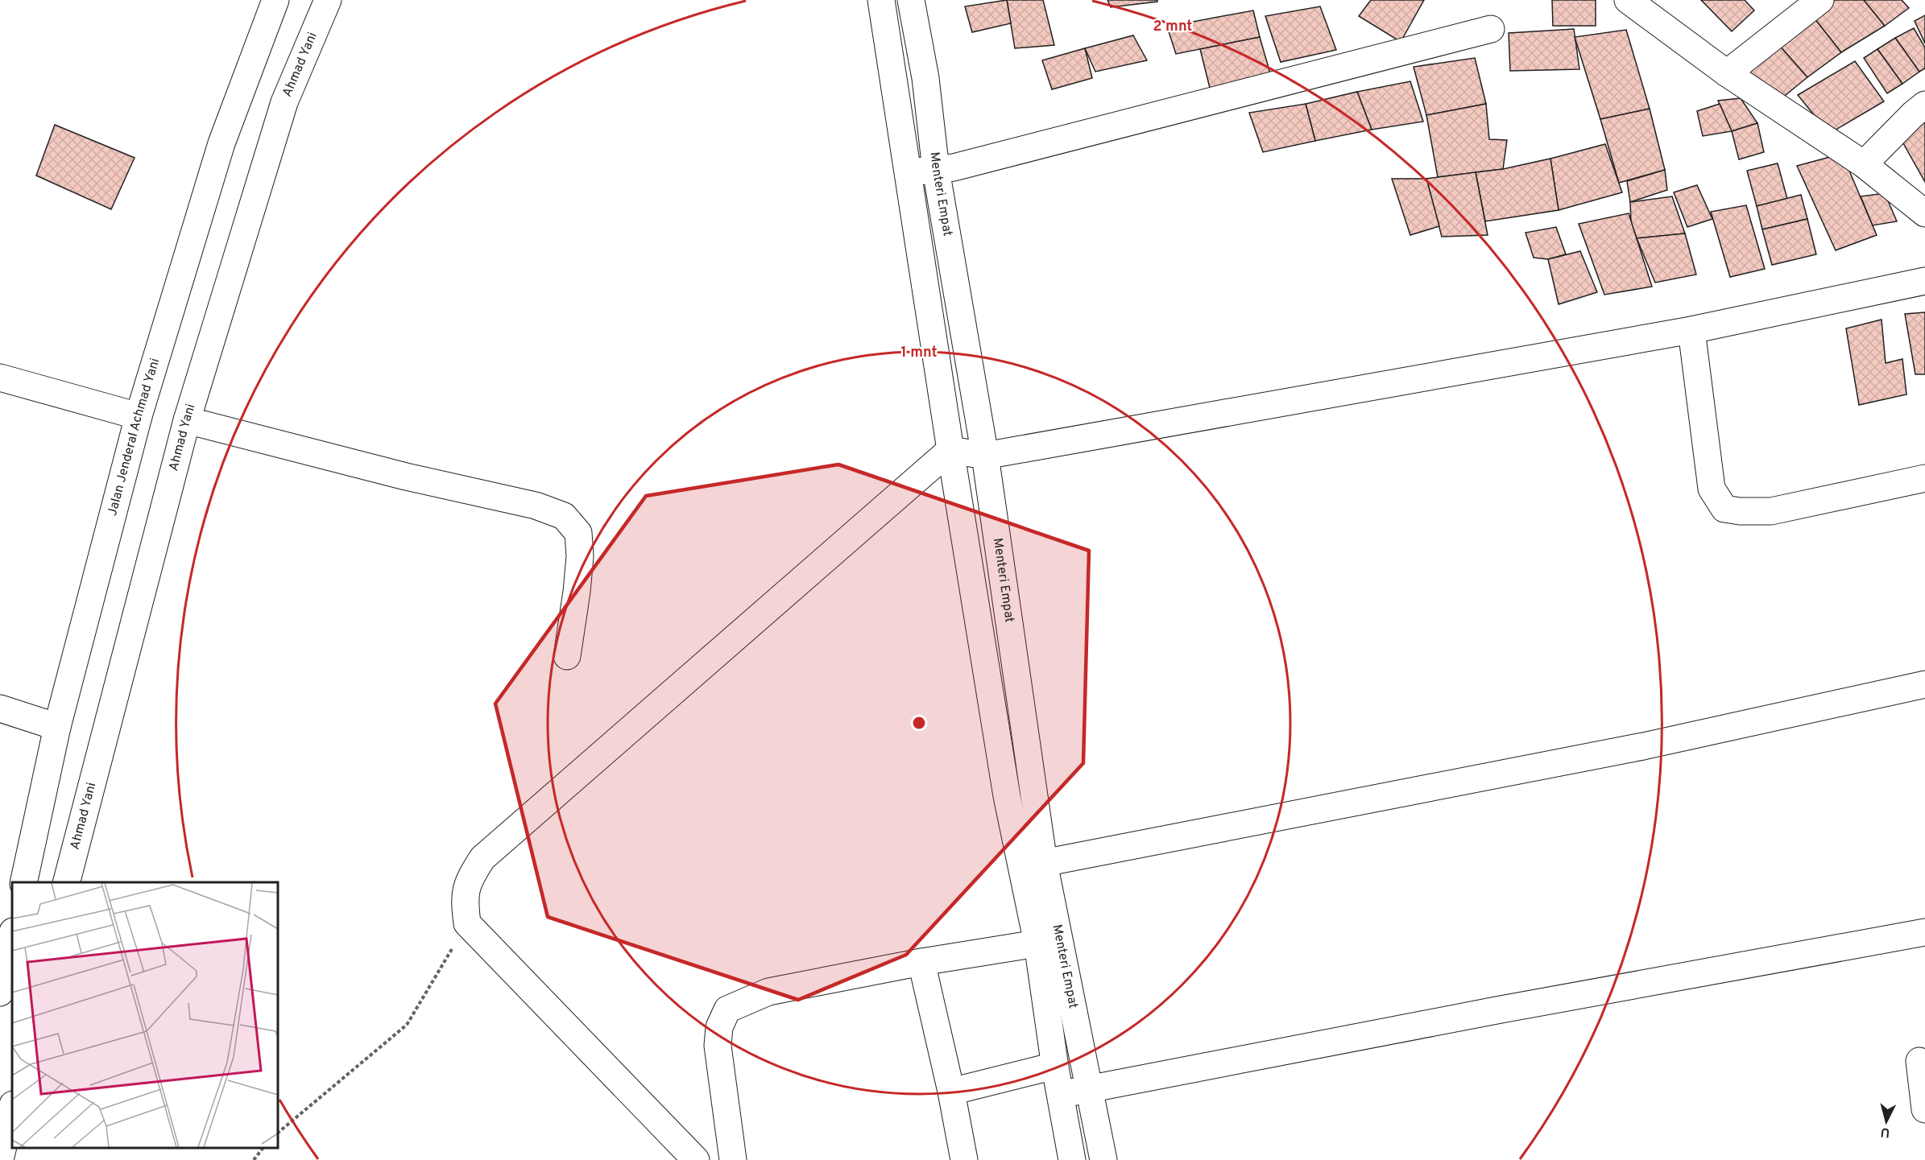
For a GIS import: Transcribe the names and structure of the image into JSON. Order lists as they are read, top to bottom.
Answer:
{
  "streets": {
    "main road": ["Ahmad Yani", "Menteri Empat", "Jalan Jenderal Achmad Yani"]
  },
  "north": "bottom",
  "rings": ["2 mnt", "1 mnt"]
}
